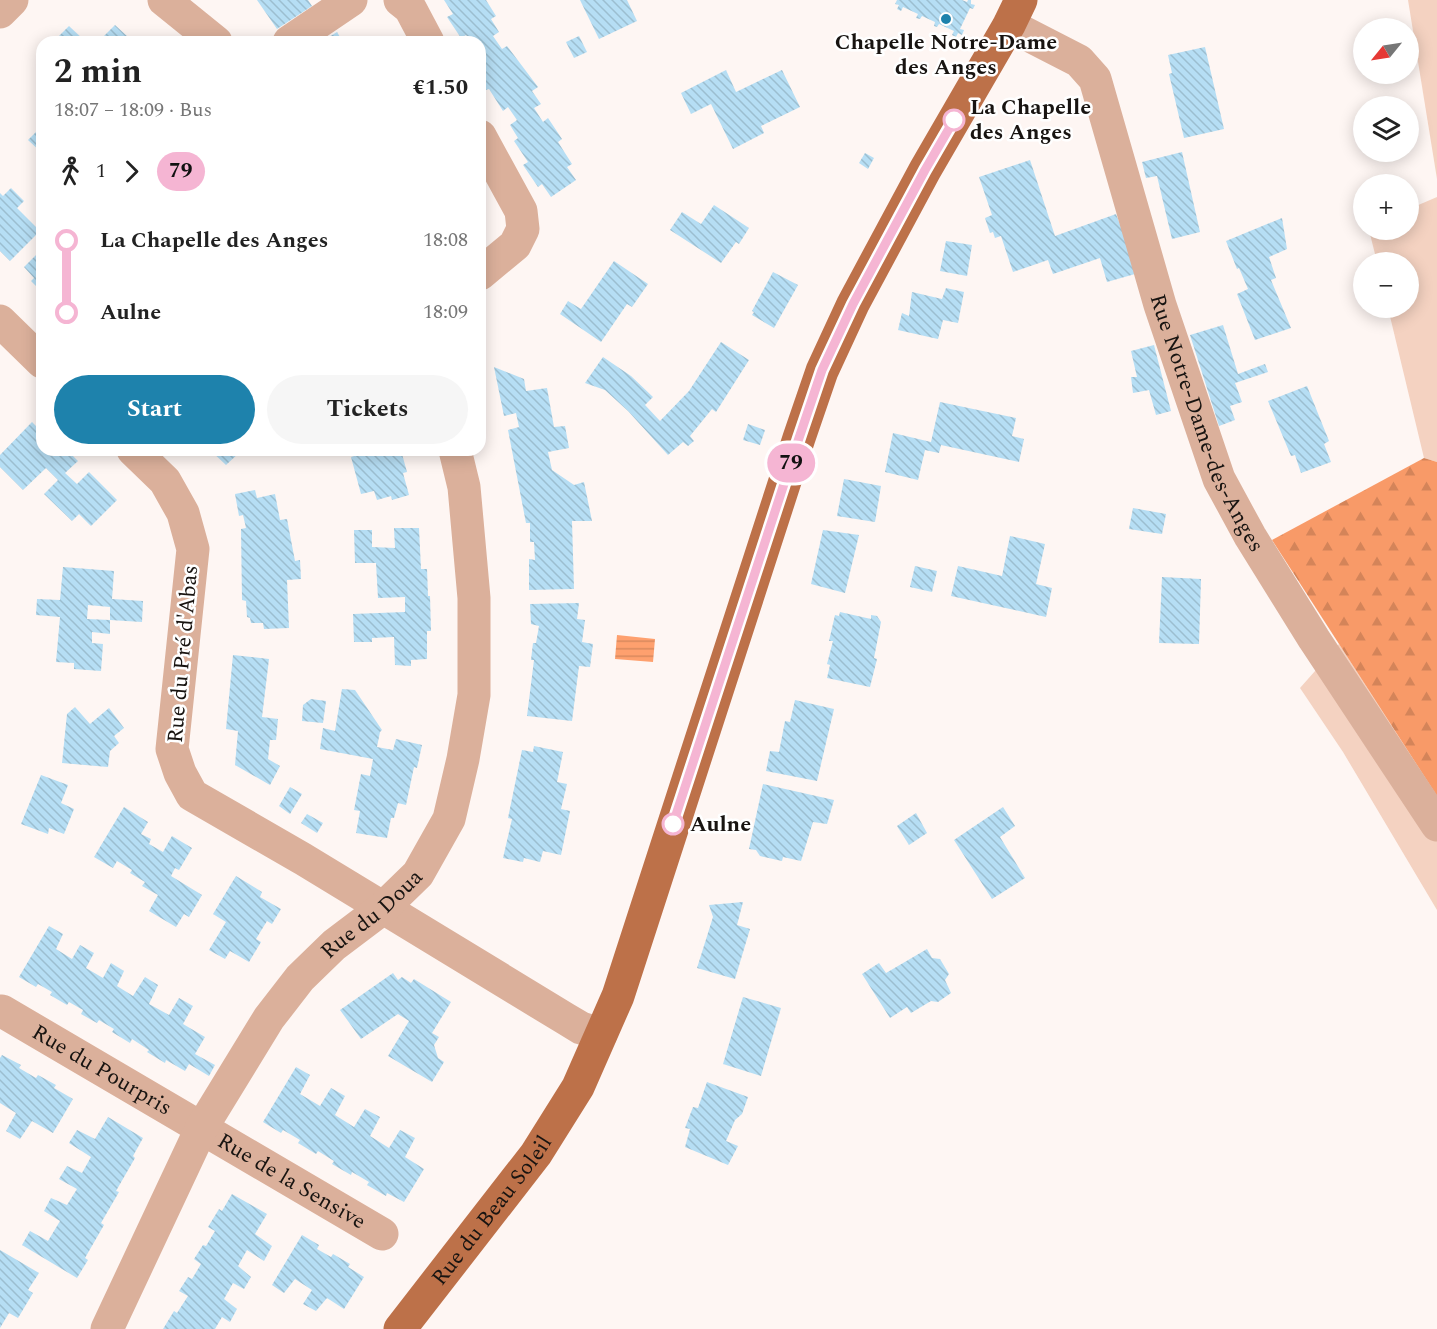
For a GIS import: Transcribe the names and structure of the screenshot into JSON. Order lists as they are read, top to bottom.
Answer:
{
  "streets": {
    "main road": ["Rue du Beau Soleil"],
    "street": [
      "Rue Notre-Dame-des-Anges",
      "Rue du Pré d'Abas",
      "Rue du Doua",
      "Rue du Pourpris",
      "Rue de la Sensive"
    ]
  },
  "crossings": [
    ["Rue Notre-Dame-des-Anges", "Rue du Beau Soleil"],
    ["Rue du Pré d'Abas", "Rue du Doua"],
    ["Rue du Pré d'Abas", "Rue du Beau Soleil"],
    ["Rue du Doua", "Rue du Pourpris"],
    ["Rue du Doua", "Rue de la Sensive"],
    ["Rue du Pourpris", "Rue de la Sensive"]
  ],
  "places": ["Chapelle Notre-Dame des Anges", "La Chapelle des Anges", "Aulne"],
  "lines": ["bus line 79"],
  "north": "bottom left",
  "page": {
    "on_map": "79",
    "map_buttons": ["+", "−"],
    "heading": ["2 min", "18:07 – 18:09 · Bus", "€1.50"],
    "legs": ["1", "79"],
    "list": [
      {
        "name": "La Chapelle des Anges",
        "value": "18:08"
      },
      {
        "name": "Aulne",
        "value": "18:09"
      }
    ],
    "buttons": ["Start", "Tickets"]
  }
}
